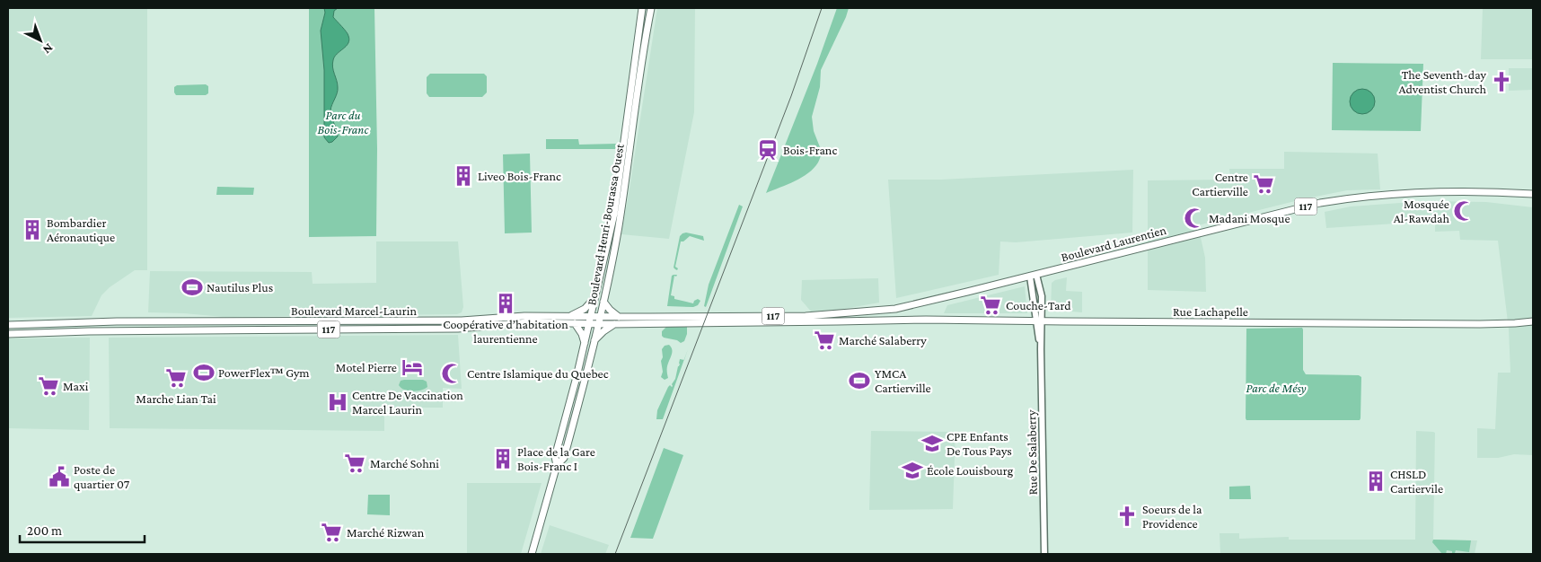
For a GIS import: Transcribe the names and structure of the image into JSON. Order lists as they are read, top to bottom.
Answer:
{
  "streets": {
    "main road": [
      "117",
      "Boulevard Henri-Bourassa Ouest",
      "Boulevard Laurentien",
      "Boulevard Marcel-Laurin",
      "Rue Lachapelle",
      "Rue De Salaberry"
    ]
  },
  "crossings": [
    ["Boulevard Henri-Bourassa Ouest", "Boulevard Marcel-Laurin"],
    ["Boulevard Laurentien", "Boulevard Marcel-Laurin"],
    ["Boulevard Laurentien", "Rue Lachapelle"],
    ["Boulevard Laurentien", "Rue De Salaberry"],
    ["Boulevard Marcel-Laurin", "Rue Lachapelle"],
    ["Rue Lachapelle", "Rue De Salaberry"]
  ],
  "parks": ["Parc du Bois-Franc", "Parc de Mésy"],
  "places": {
    "church": ["The Seventh-day Adventist Church", "Soeurs de la Providence"],
    "station": ["Bois-Franc"],
    "building": [
      "Liveo Bois-Franc",
      "Bombardier Aéronautique",
      "Coopérative d’habitation laurentienne",
      "Place de la Gare Bois-Franc I",
      "CHSLD Cartiervile"
    ],
    "supermarket": [
      "Centre Cartierville",
      "Couche-Tard",
      "Marché Salaberry",
      "Marche Lian Tai",
      "Maxi",
      "Marché Sohni",
      "Marché Rizwan"
    ],
    "mosque": ["Mosquée Al-Rawdah", "Madani Mosque", "Centre Islamique du Quebec"],
    "sports": ["Nautilus Plus", "PowerFlex™ Gym", "YMCA Cartierville"],
    "hotel": ["Motel Pierre"],
    "hospital": ["Centre De Vaccination Marcel Laurin"],
    "school or university": ["CPE Enfants De Tous Pays", "École Louisbourg"],
    "public building": ["Poste de quartier 07"]
  },
  "scale_bar": "200 m",
  "north": "bottom right"
}
